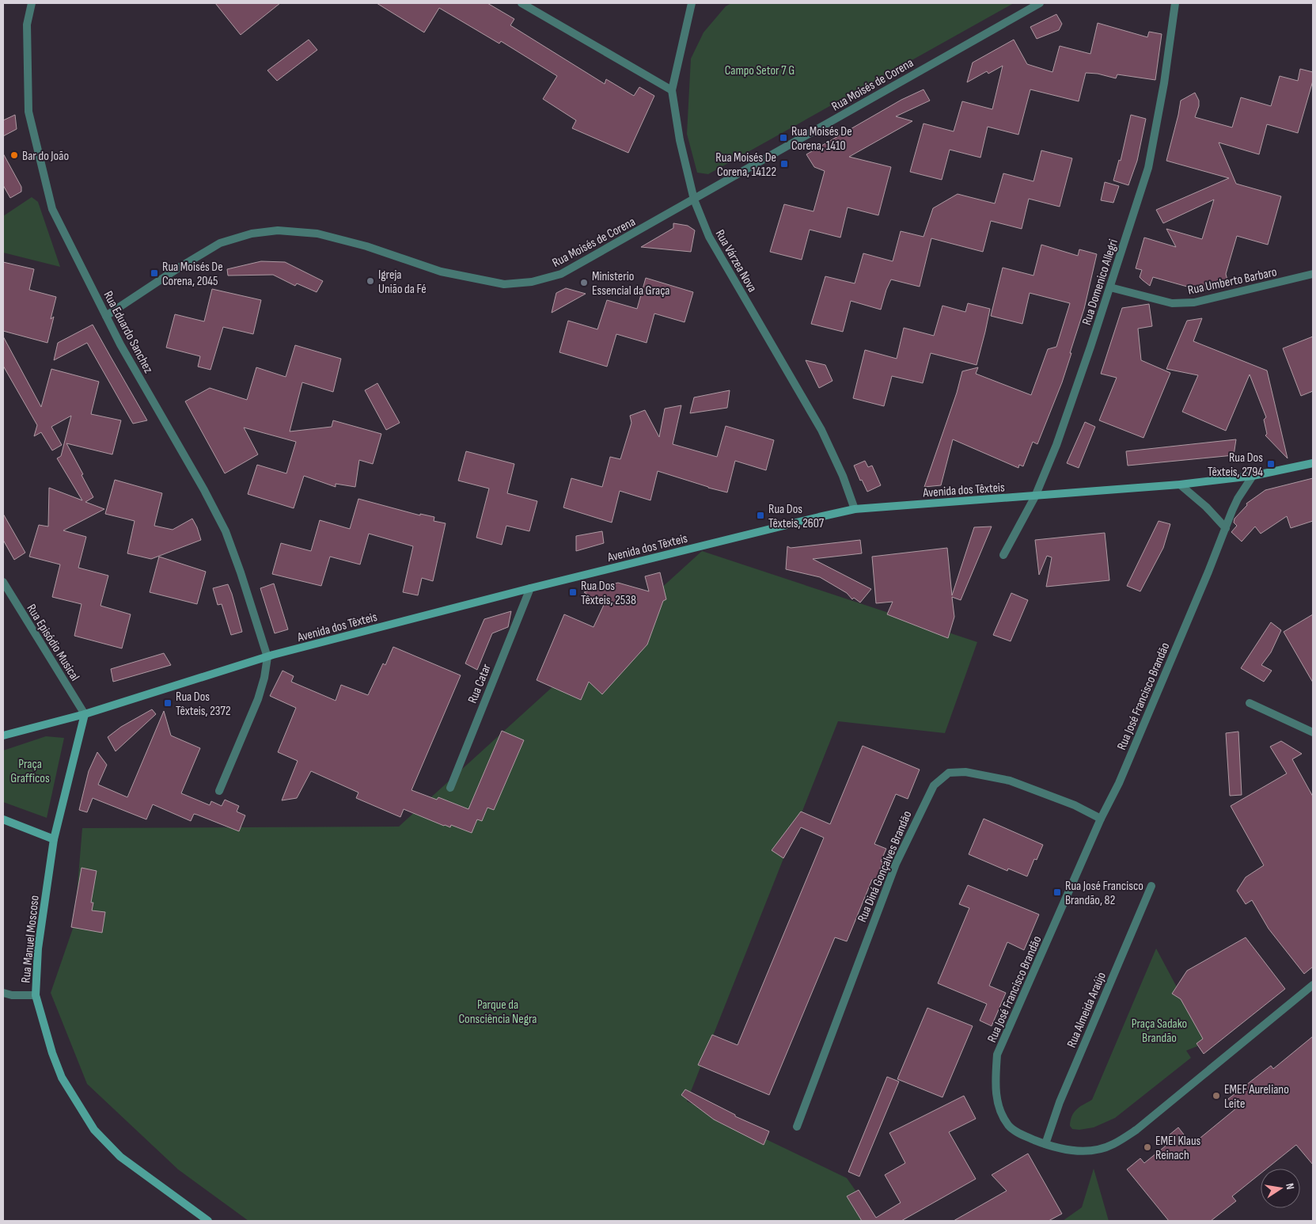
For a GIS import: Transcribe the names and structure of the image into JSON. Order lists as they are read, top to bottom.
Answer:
{
  "streets": {
    "street": [
      "Rua Moisés de Corena",
      "Rua Várzea Nova",
      "Rua Umberto Barbaro",
      "Rua Domenico Allegri",
      "Rua Eduardo Sanchez",
      "Avenida dos Têxteis",
      "Rua Episódio Musical",
      "Rua Catar",
      "Rua José Francisco Brandão",
      "Rua Diná Gonçalves Brandão",
      "Rua Manuel Moscoso",
      "Rua Almeida Araújo"
    ]
  },
  "crossings": [
    ["Rua Moisés de Corena", "Rua Várzea Nova"],
    ["Rua Moisés de Corena", "Rua Eduardo Sanchez"],
    ["Rua Várzea Nova", "Avenida dos Têxteis"],
    ["Rua Umberto Barbaro", "Rua Domenico Allegri"],
    ["Rua Domenico Allegri", "Avenida dos Têxteis"],
    ["Rua Eduardo Sanchez", "Avenida dos Têxteis"],
    ["Avenida dos Têxteis", "Rua Episódio Musical"],
    ["Avenida dos Têxteis", "Rua Catar"],
    ["Avenida dos Têxteis", "Rua José Francisco Brandão"],
    ["Avenida dos Têxteis", "Rua Manuel Moscoso"],
    ["Rua Episódio Musical", "Rua Manuel Moscoso"],
    ["Rua José Francisco Brandão", "Rua Diná Gonçalves Brandão"],
    ["Rua José Francisco Brandão", "Rua Almeida Araújo"]
  ],
  "parks": [
    "Campo Setor 7 G",
    "Praça Grafficos",
    "Parque da Consciência Negra",
    "Praça Sadako Brandão"
  ],
  "places": {
    "transit": [
      "Rua Moisés De Corena, 1410",
      "Rua Moisés De Corena, 14122",
      "Rua Moisés De Corena, 2045",
      "Rua Dos Têxteis, 2794",
      "Rua Dos Têxteis, 2607",
      "Rua Dos Têxteis, 2538",
      "Rua Dos Têxteis, 2372",
      "Rua José Francisco Brandão, 82"
    ],
    "other": [
      "Bar do João",
      "Igreja União da Fé",
      "Ministerio Essencial da Graça",
      "EMEF Aureliano Leite",
      "EMEI Klaus Reinach"
    ]
  },
  "north": "right"
}
